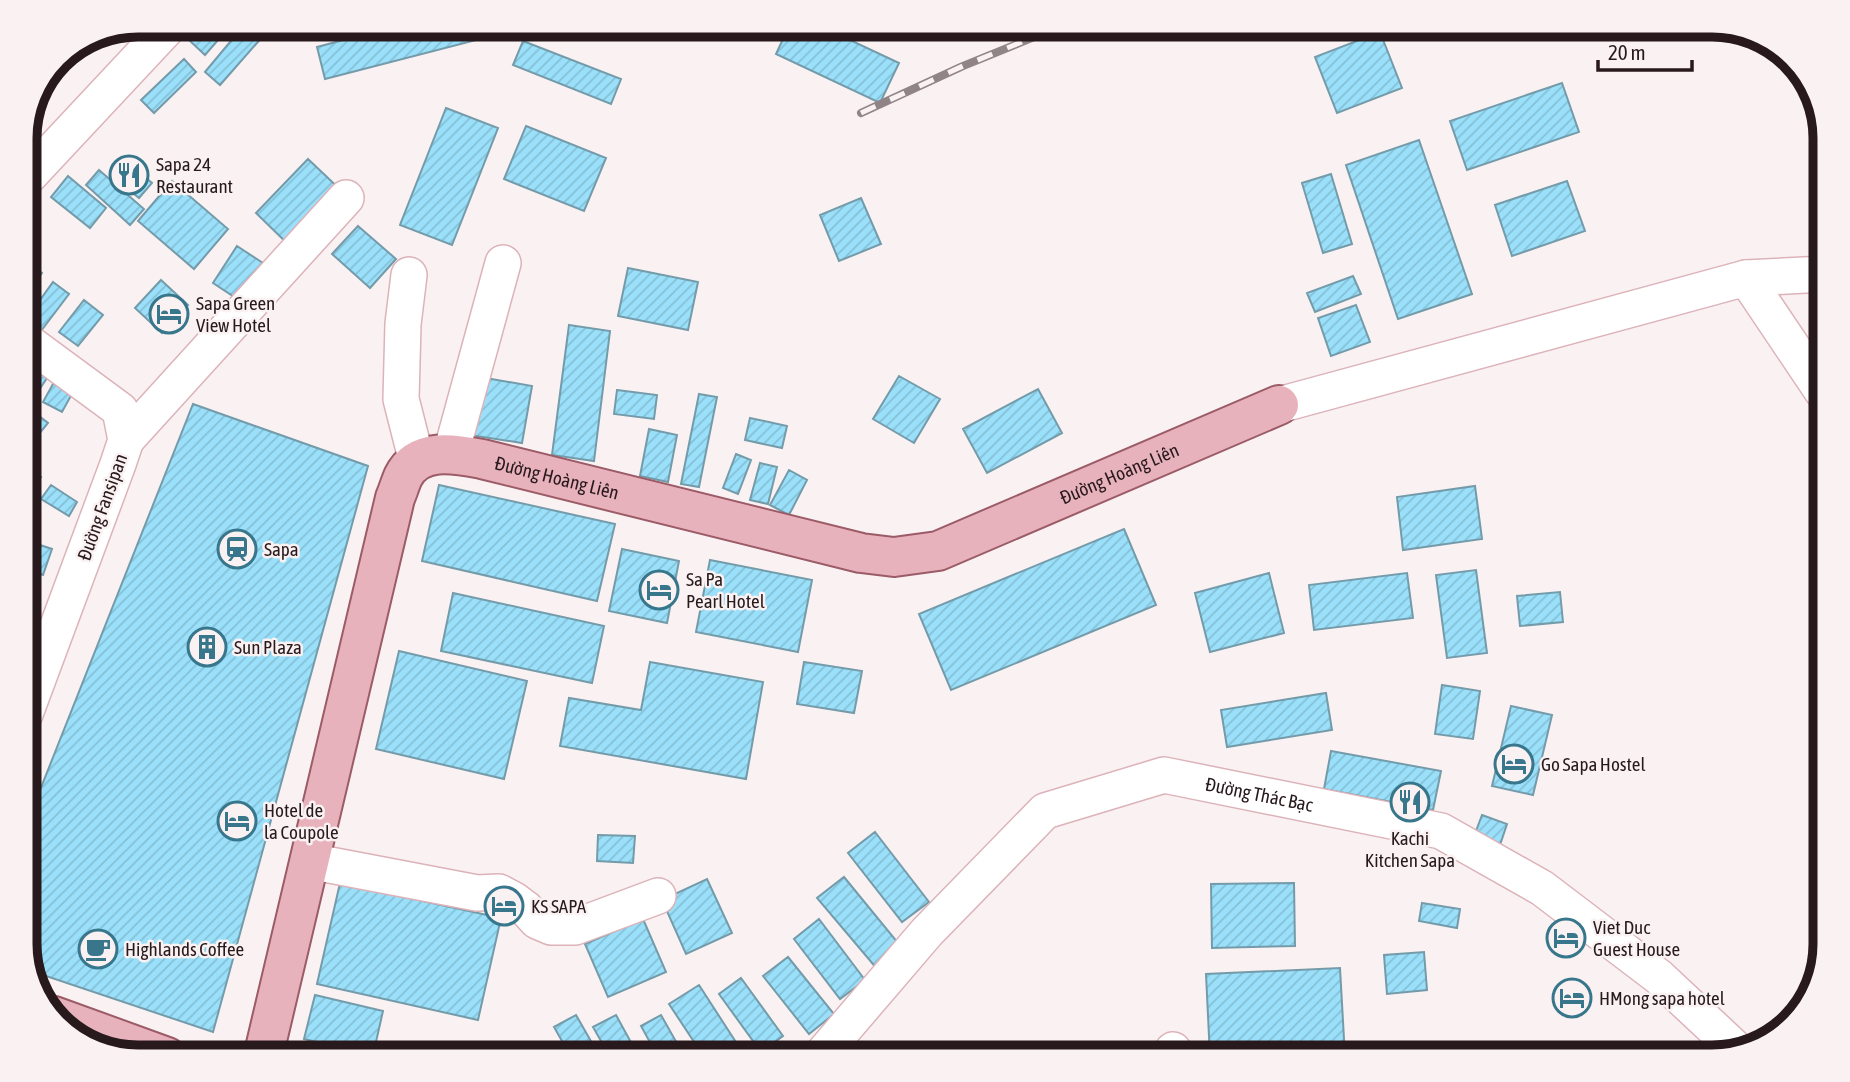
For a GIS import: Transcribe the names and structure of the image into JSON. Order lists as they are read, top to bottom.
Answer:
{
  "streets": {
    "main road": ["Đường Hoàng Liên"],
    "street": ["Đường Fansipan", "Đường Thác Bạc"]
  },
  "places": {
    "restaurant": ["Sapa 24 Restaurant", "Kachi Kitchen Sapa"],
    "hotel": [
      "Sapa Green View Hotel",
      "Sa Pa Pearl Hotel",
      "Go Sapa Hostel",
      "Hotel de la Coupole",
      "KS SAPA",
      "Viet Duc Guest House",
      "HMong sapa hotel"
    ],
    "station": ["Sapa"],
    "building": ["Sun Plaza"],
    "cafe": ["Highlands Coffee"]
  },
  "scale_bar": "20 m"
}
